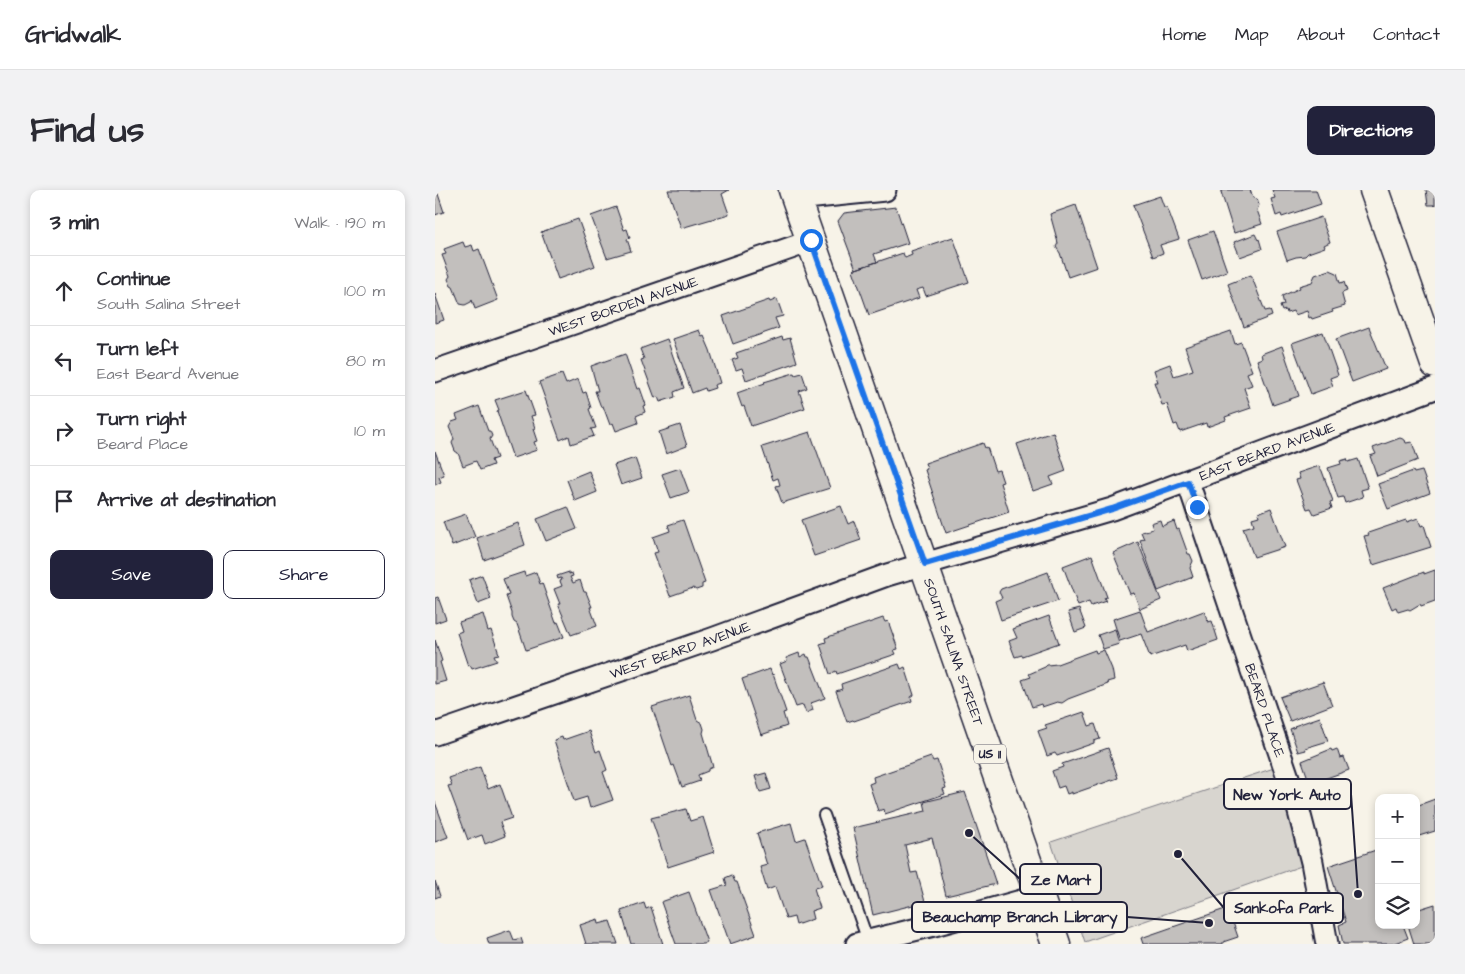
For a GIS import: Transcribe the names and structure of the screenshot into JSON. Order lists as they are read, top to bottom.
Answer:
{
  "streets": {
    "main road": ["SOUTH SALINA STREET", "US 11"],
    "street": [
      "WEST BORDEN AVENUE",
      "EAST BEARD AVENUE",
      "WEST BEARD AVENUE",
      "BEARD PLACE"
    ]
  },
  "crossings": [
    ["WEST BORDEN AVENUE", "SOUTH SALINA STREET"],
    ["EAST BEARD AVENUE", "WEST BEARD AVENUE"],
    ["EAST BEARD AVENUE", "SOUTH SALINA STREET"],
    ["EAST BEARD AVENUE", "BEARD PLACE"],
    ["WEST BEARD AVENUE", "SOUTH SALINA STREET"]
  ],
  "places": [
    "Ze Mart",
    "Sankofa Park",
    "New York Auto",
    "Beauchamp Branch Library"
  ],
  "page": {
    "header": "Gridwalk",
    "nav": [
      "Home",
      "Map",
      "About",
      "Contact"
    ],
    "title": "Find us",
    "buttons": [
      "Directions",
      ["Save", "Share"]
    ],
    "heading": ["3 min", "Walk · 190 m"],
    "list": [
      ["Continue", "South Salina Street", "100 m"],
      ["Turn left", "East Beard Avenue", "80 m"],
      ["Turn right", "Beard Place", "10 m"],
      "Arrive at destination"
    ],
    "map_buttons": ["+", "−"]
  }
}
